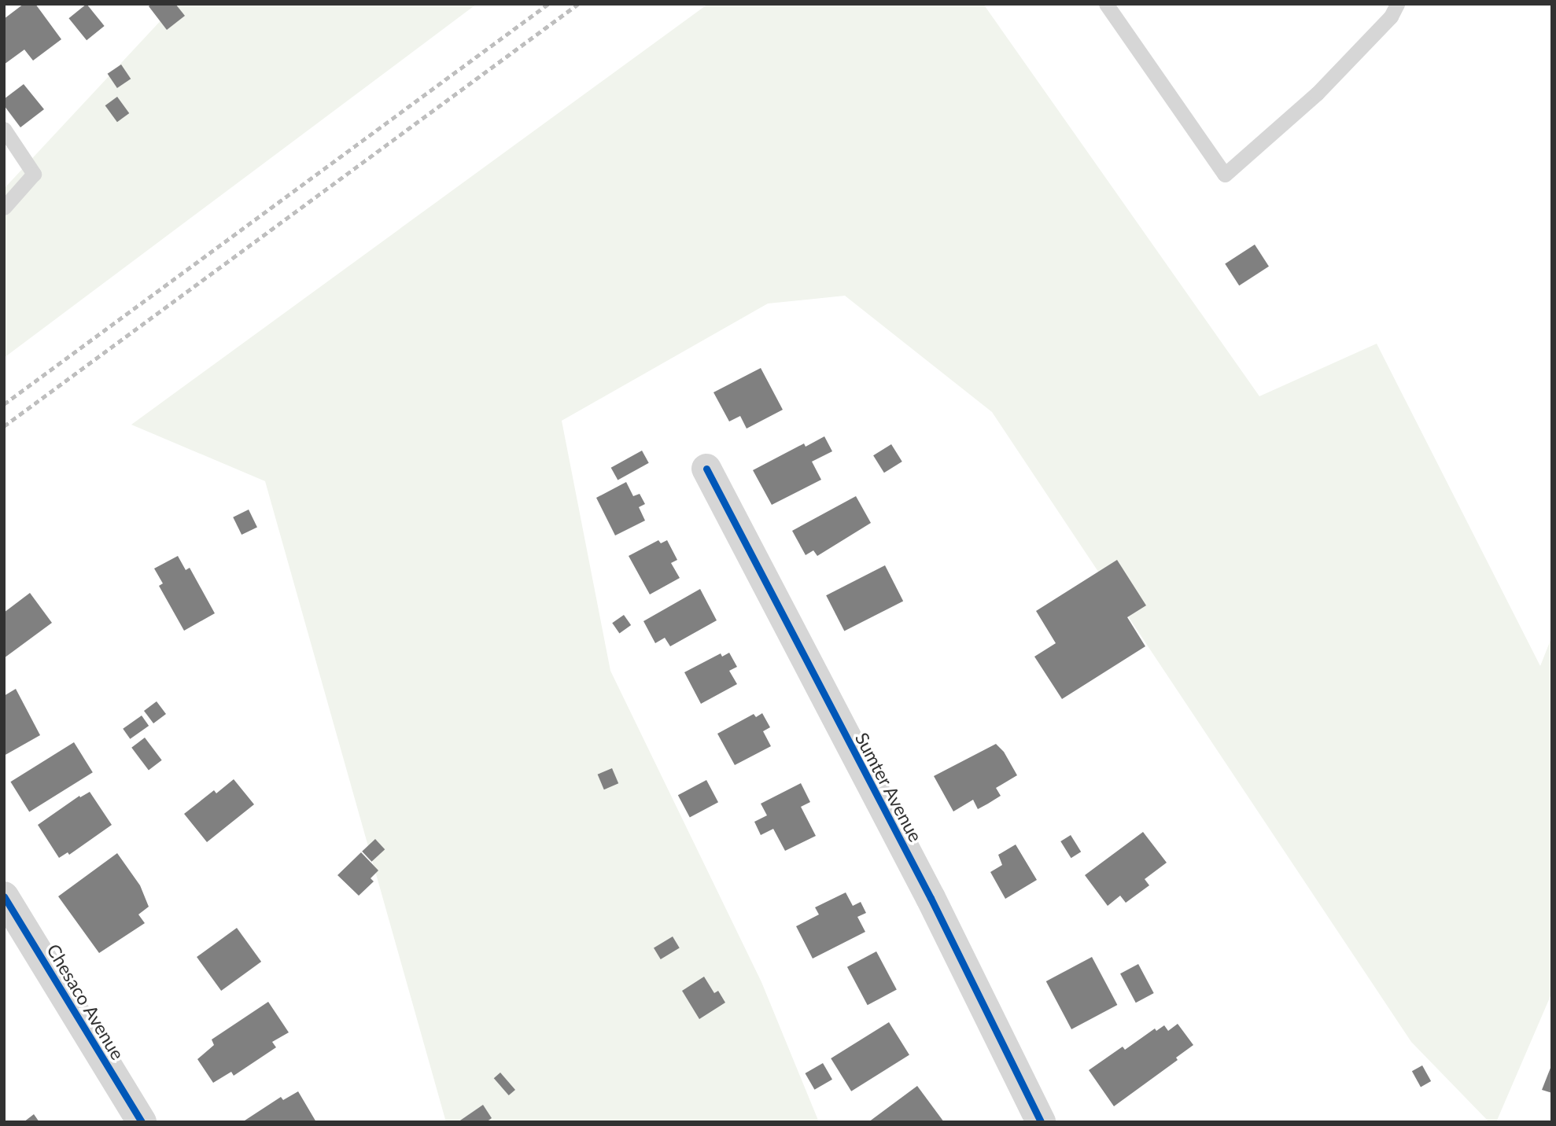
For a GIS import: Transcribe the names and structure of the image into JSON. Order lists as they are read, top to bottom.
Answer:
{
  "streets": {
    "street": ["Sumter Avenue", "Chesaco Avenue"]
  }
}
